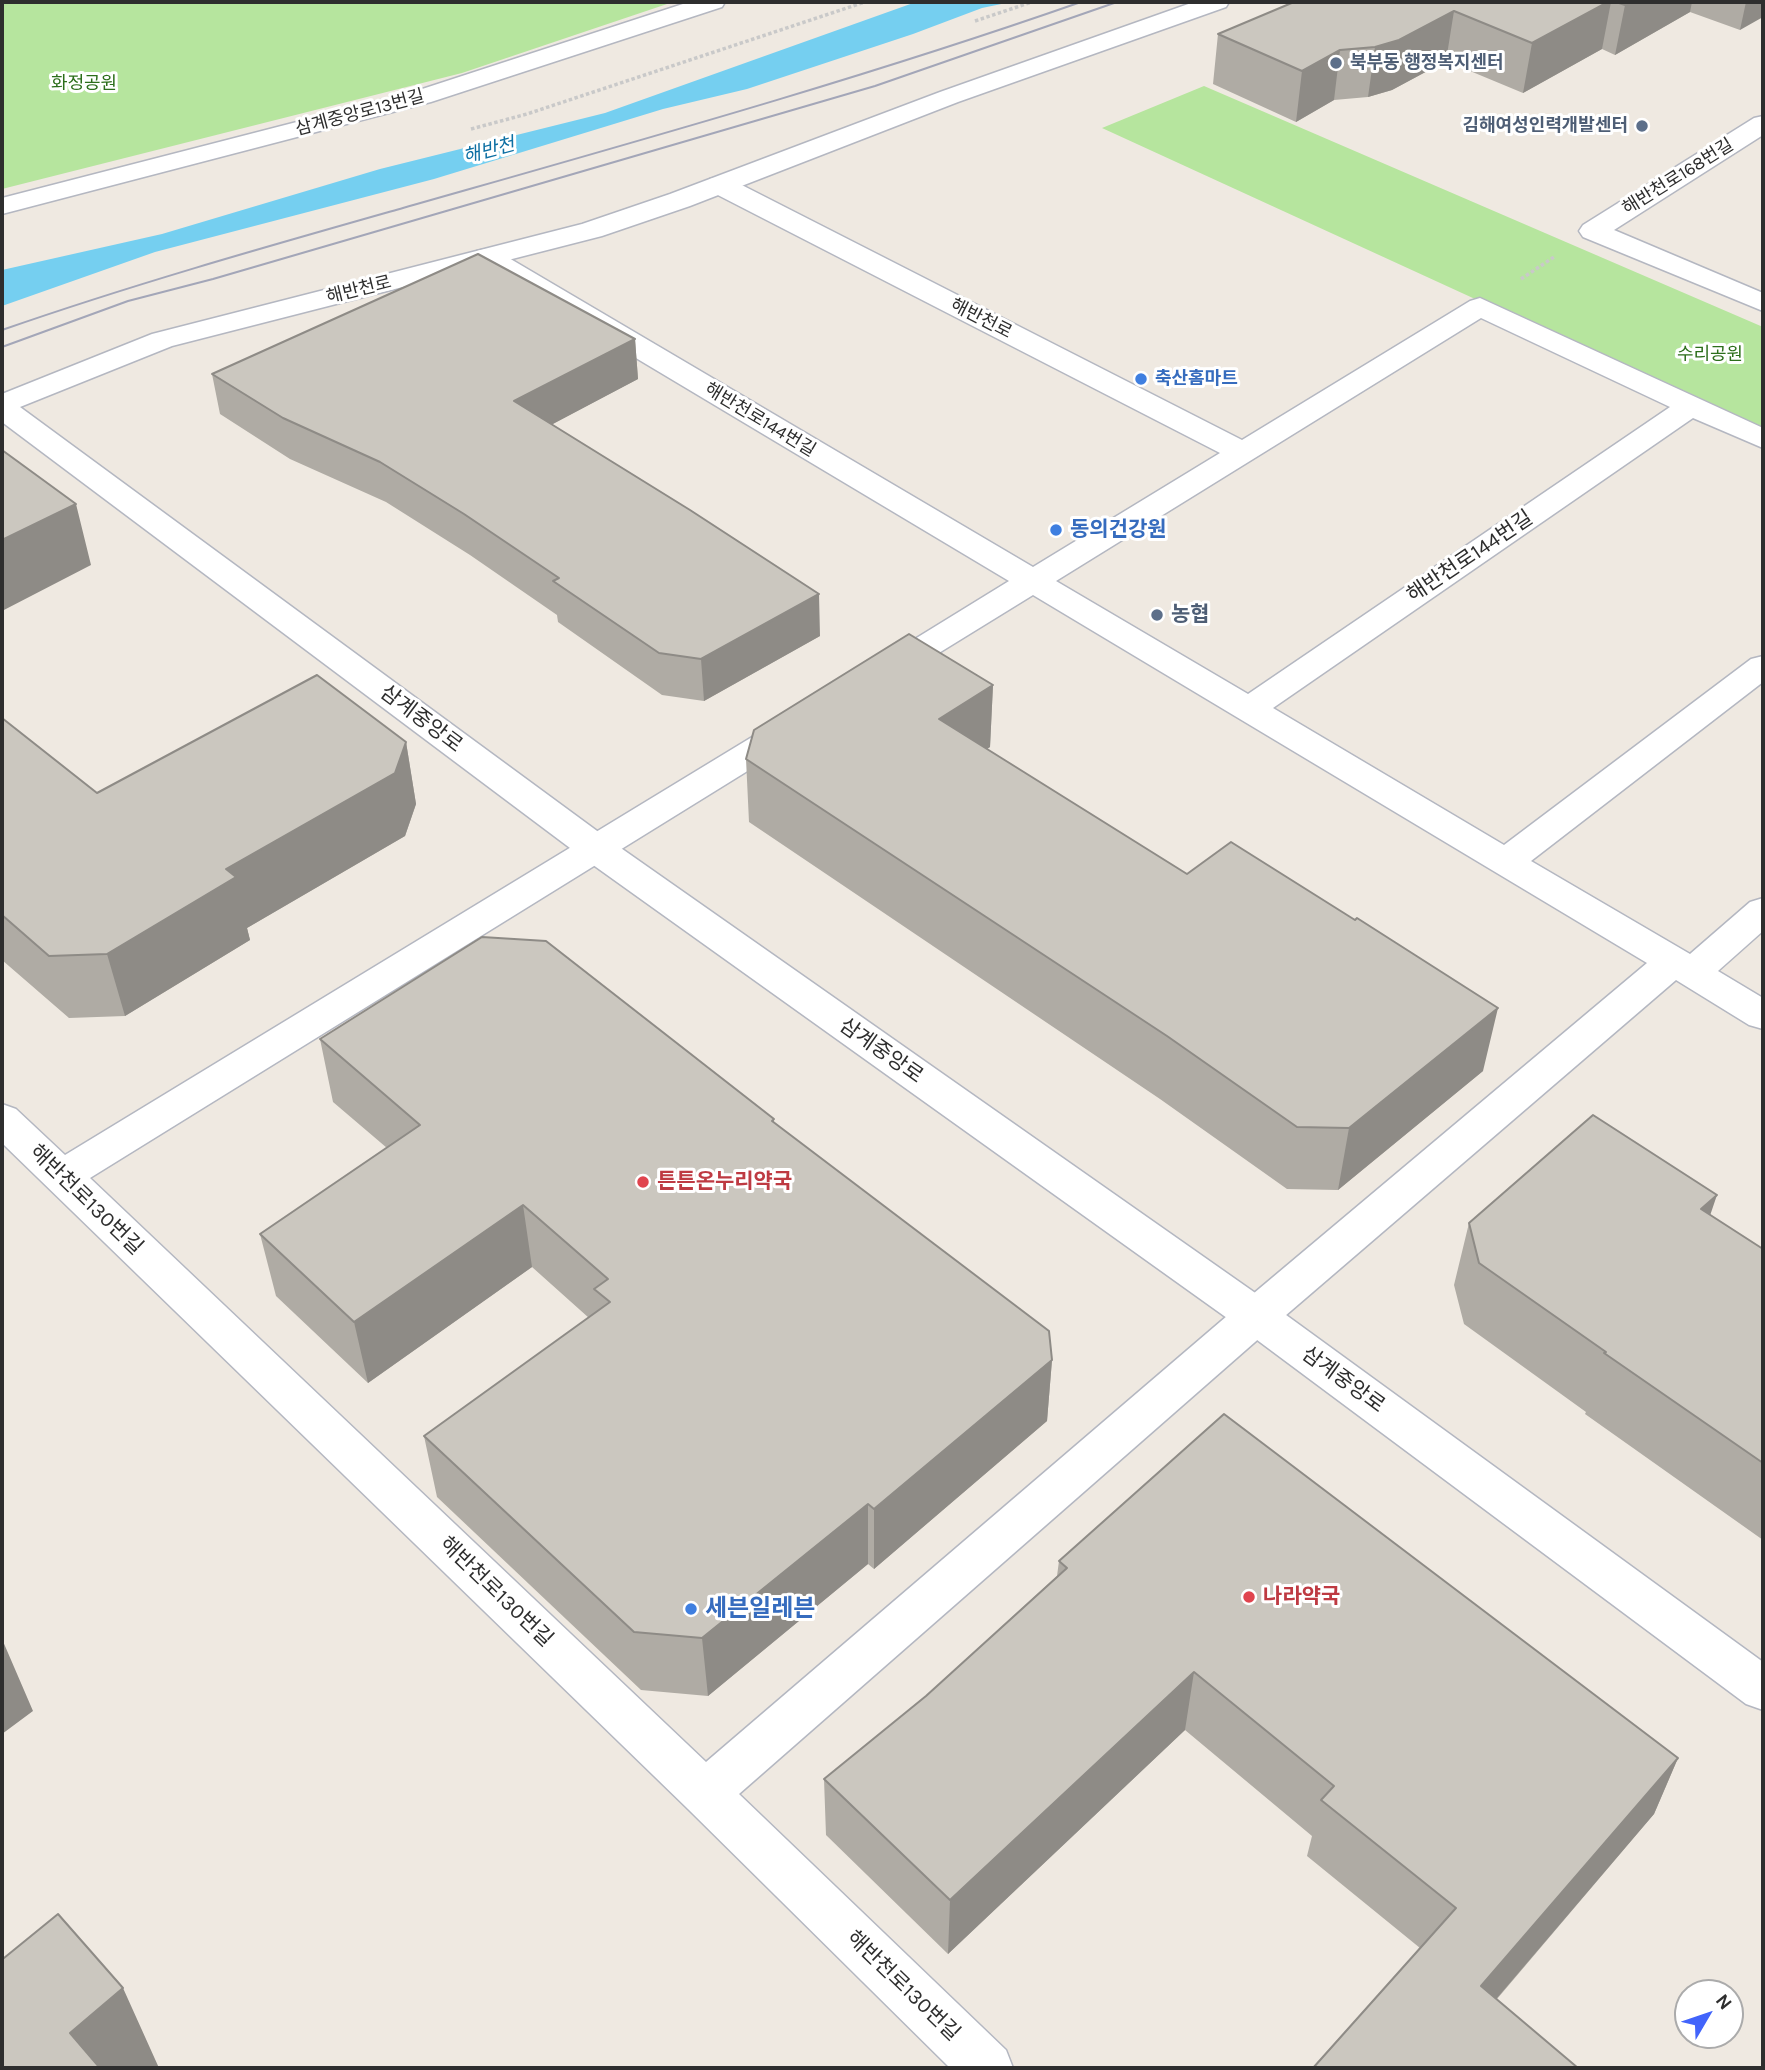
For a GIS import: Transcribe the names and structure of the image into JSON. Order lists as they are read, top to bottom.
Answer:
{
  "streets": {
    "street": [
      "삼계중앙로13번길",
      "해반천로168번길",
      "해반천로",
      "해반천로144번길",
      "삼계중앙로",
      "해반천로130번길"
    ]
  },
  "crossings": [
    ["해반천로", "해반천로144번길"],
    ["해반천로", "삼계중앙로"]
  ],
  "water": ["해반천"],
  "parks": ["화정공원", "수리공원"],
  "places": [
    "북부동 행정복지센터",
    "김해여성인력개발센터",
    "축산홈마트",
    "동의건강원",
    "농협",
    "튼튼온누리약국",
    "나라약국",
    "세븐일레븐"
  ],
  "north": "top right"
}
